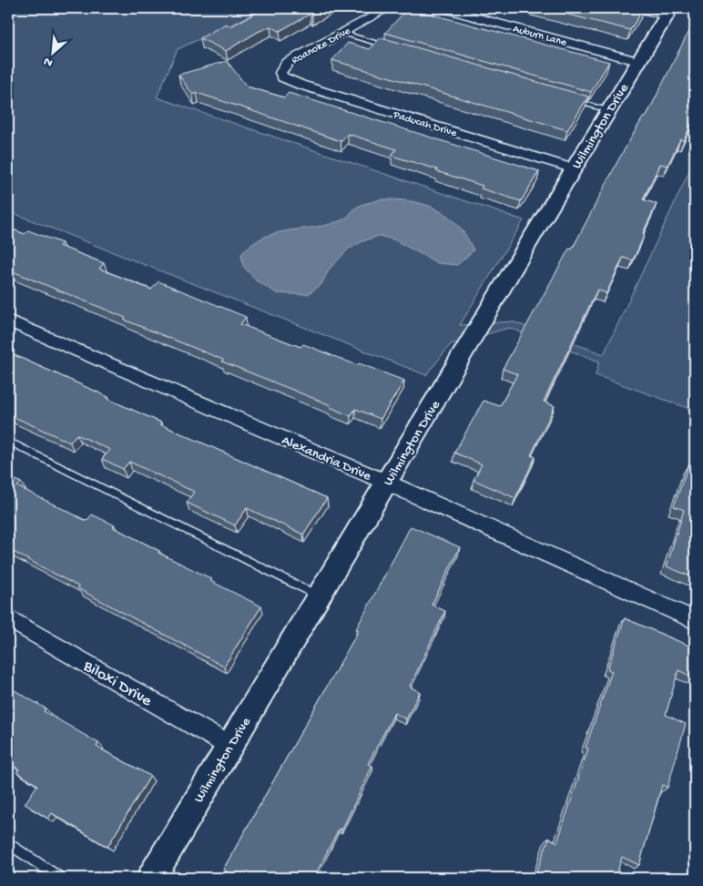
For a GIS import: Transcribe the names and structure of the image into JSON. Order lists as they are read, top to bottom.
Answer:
{
  "streets": {
    "street": [
      "Auburn Lane",
      "Roanoke Drive",
      "Paducah Drive",
      "Wilmington Drive",
      "Alexandria Drive",
      "Biloxi Drive"
    ]
  },
  "crossings": [
    ["Auburn Lane", "Wilmington Drive"],
    ["Roanoke Drive", "Paducah Drive"],
    ["Paducah Drive", "Wilmington Drive"],
    ["Wilmington Drive", "Alexandria Drive"],
    ["Wilmington Drive", "Biloxi Drive"]
  ],
  "north": "bottom left"
}
